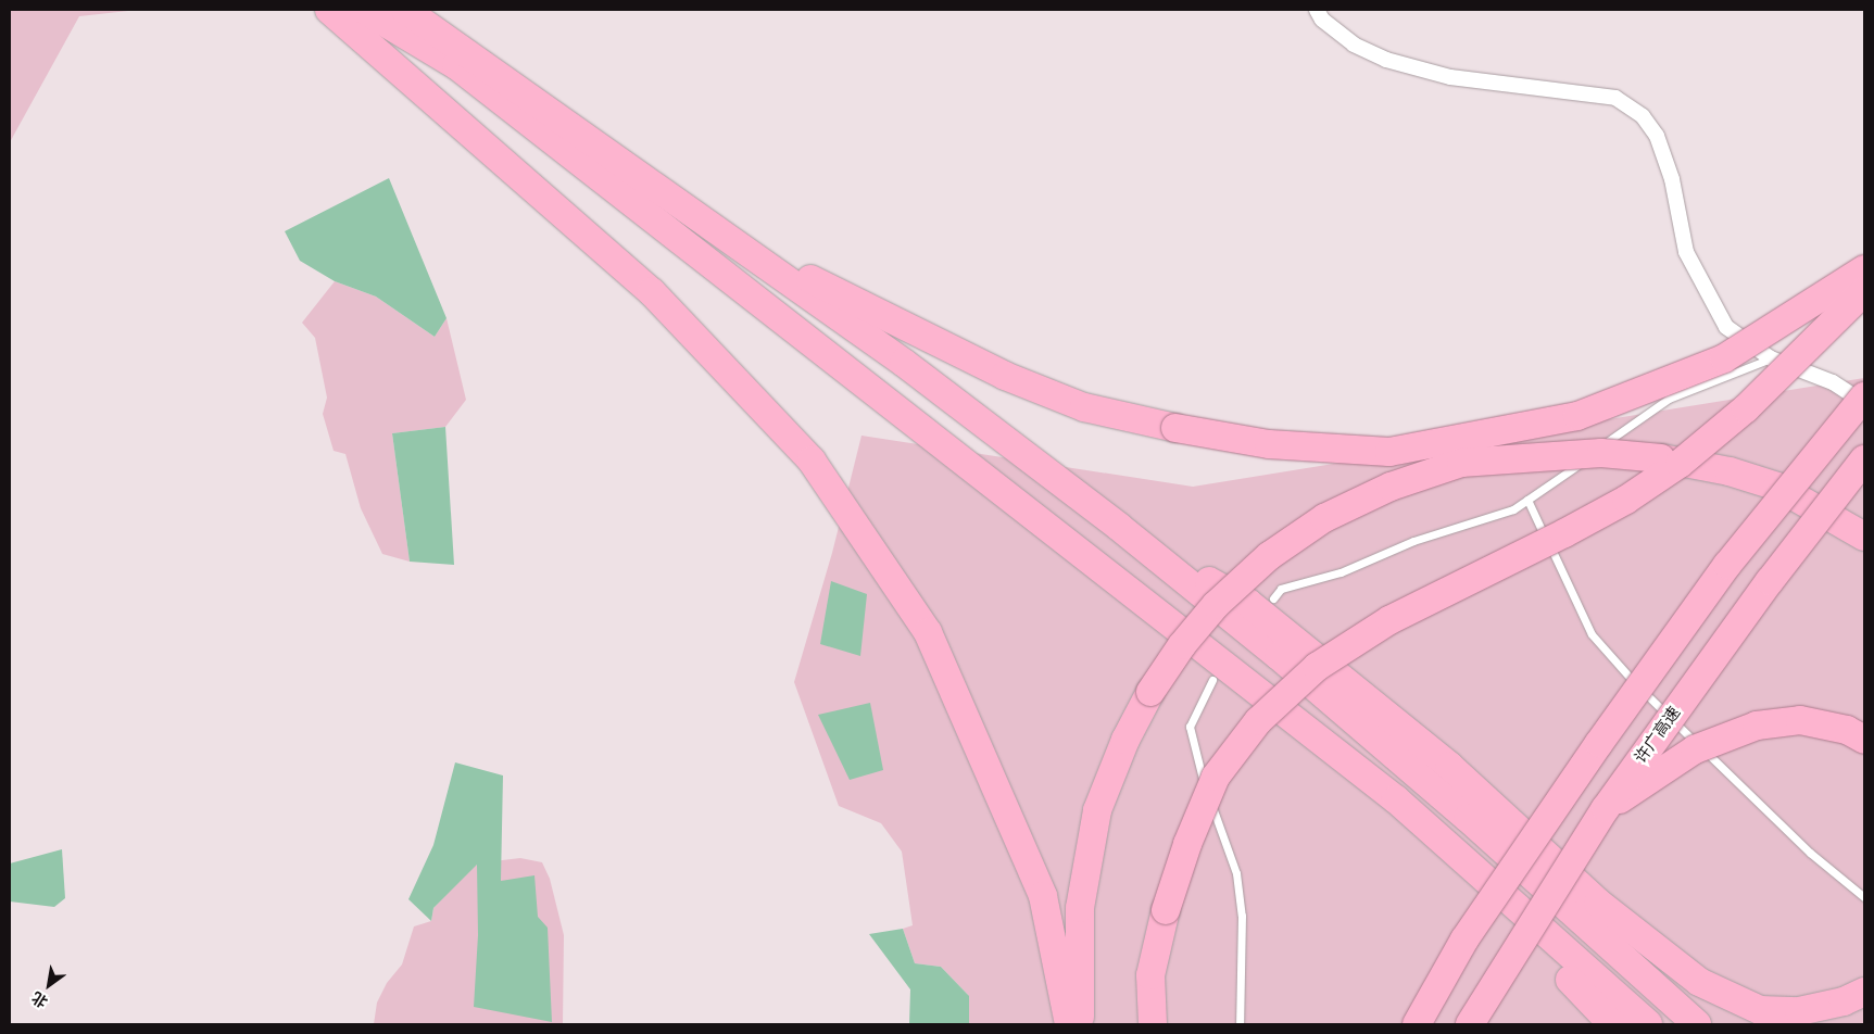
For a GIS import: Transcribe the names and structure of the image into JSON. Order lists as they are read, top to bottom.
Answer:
{
  "streets": {
    "highway": ["许广高速"]
  },
  "north": "bottom left"
}
